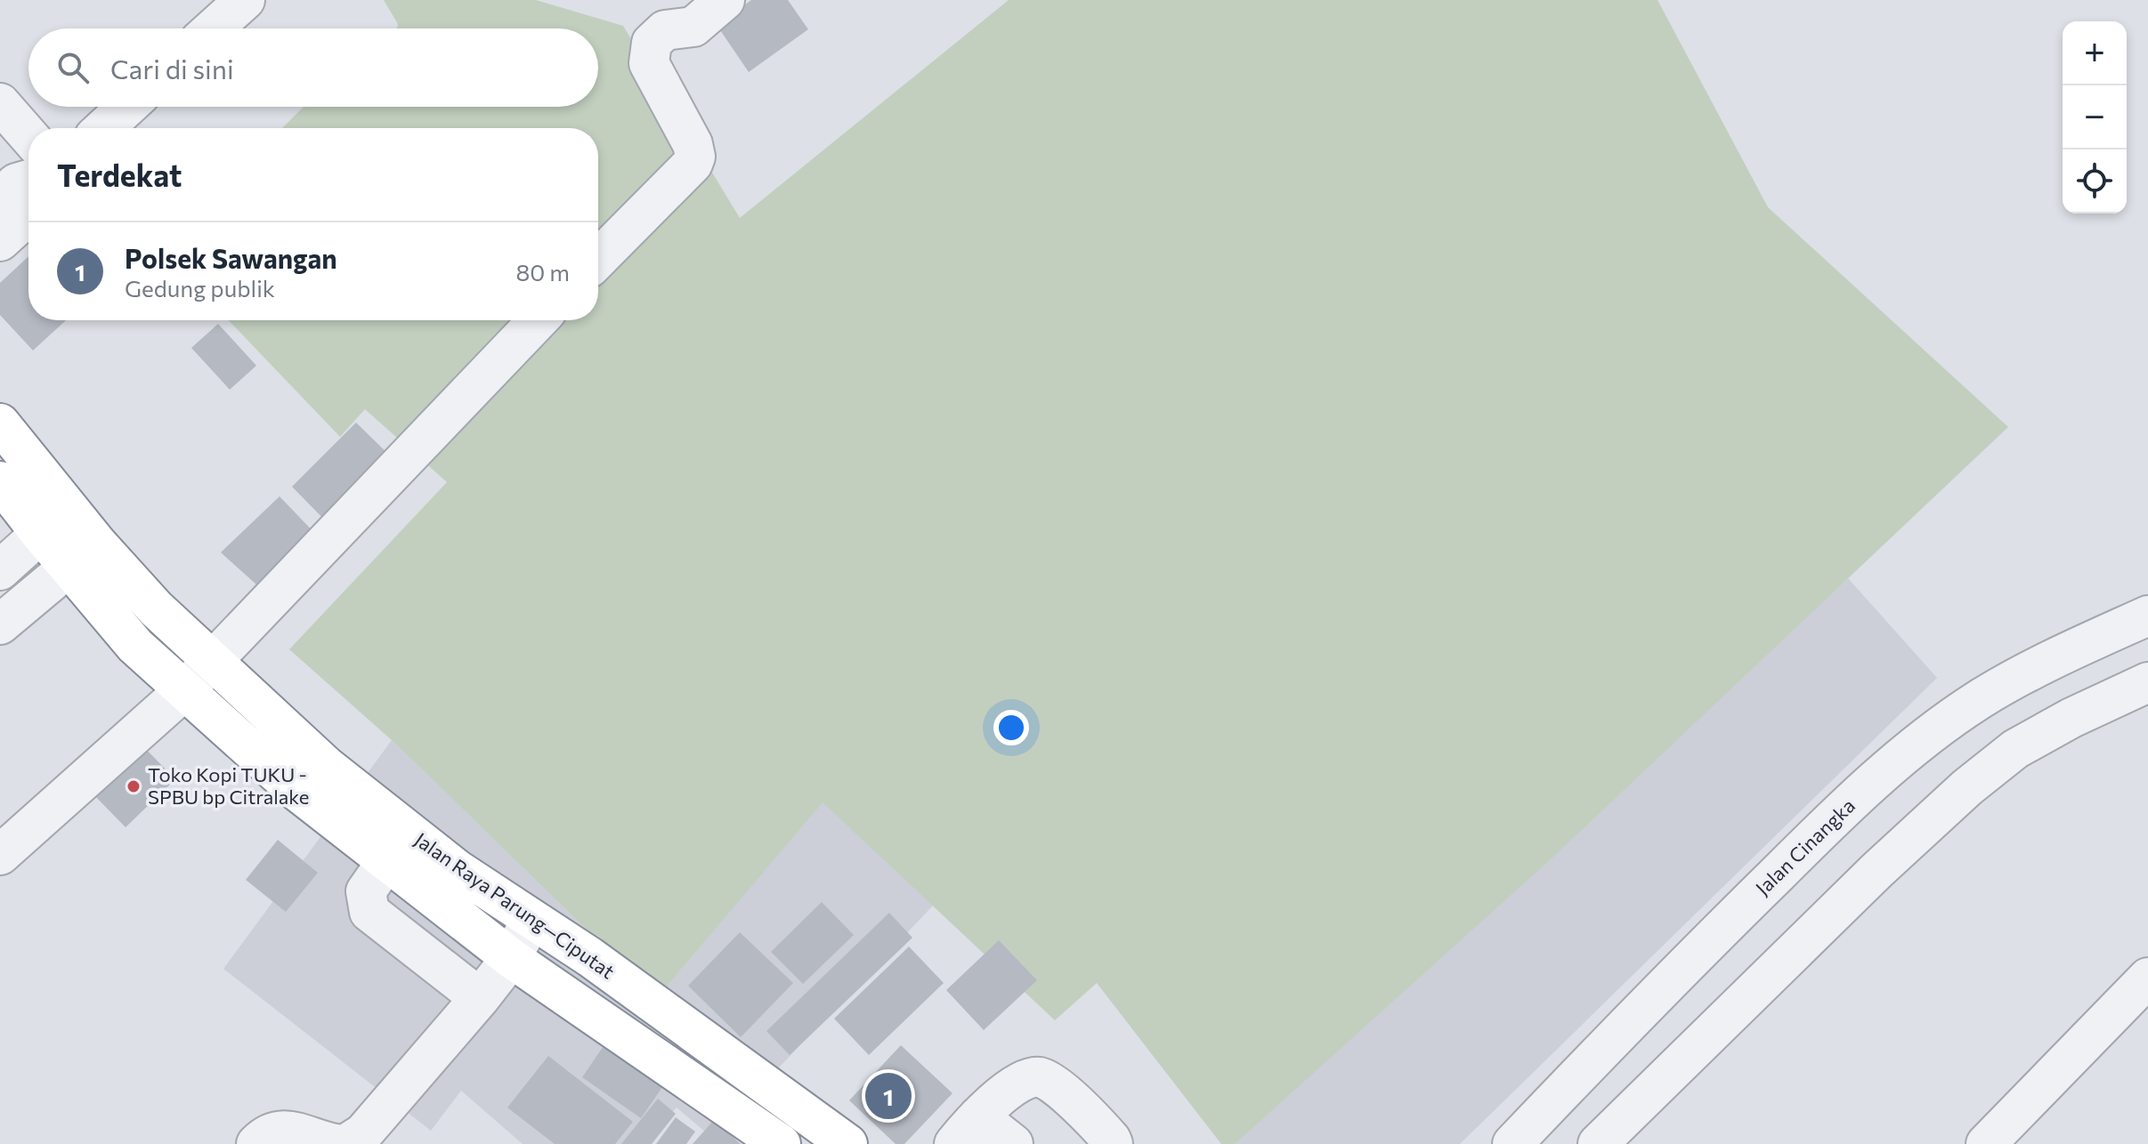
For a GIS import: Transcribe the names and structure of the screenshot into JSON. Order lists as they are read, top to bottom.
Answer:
{
  "streets": {
    "highway": ["Jalan Raya Parung—Ciputat"],
    "street": ["Jalan Cinangka"]
  },
  "places": ["Toko Kopi TUKU - SPBU bp Citralake"],
  "page": {
    "map_buttons": ["+", "−"],
    "search": "Cari di sini",
    "heading": "Terdekat",
    "list": [
      {
        "mark": "1",
        "name": "Polsek Sawangan",
        "note": "Gedung publik",
        "value": "80 m"
      }
    ],
    "pins": "1"
  }
}
